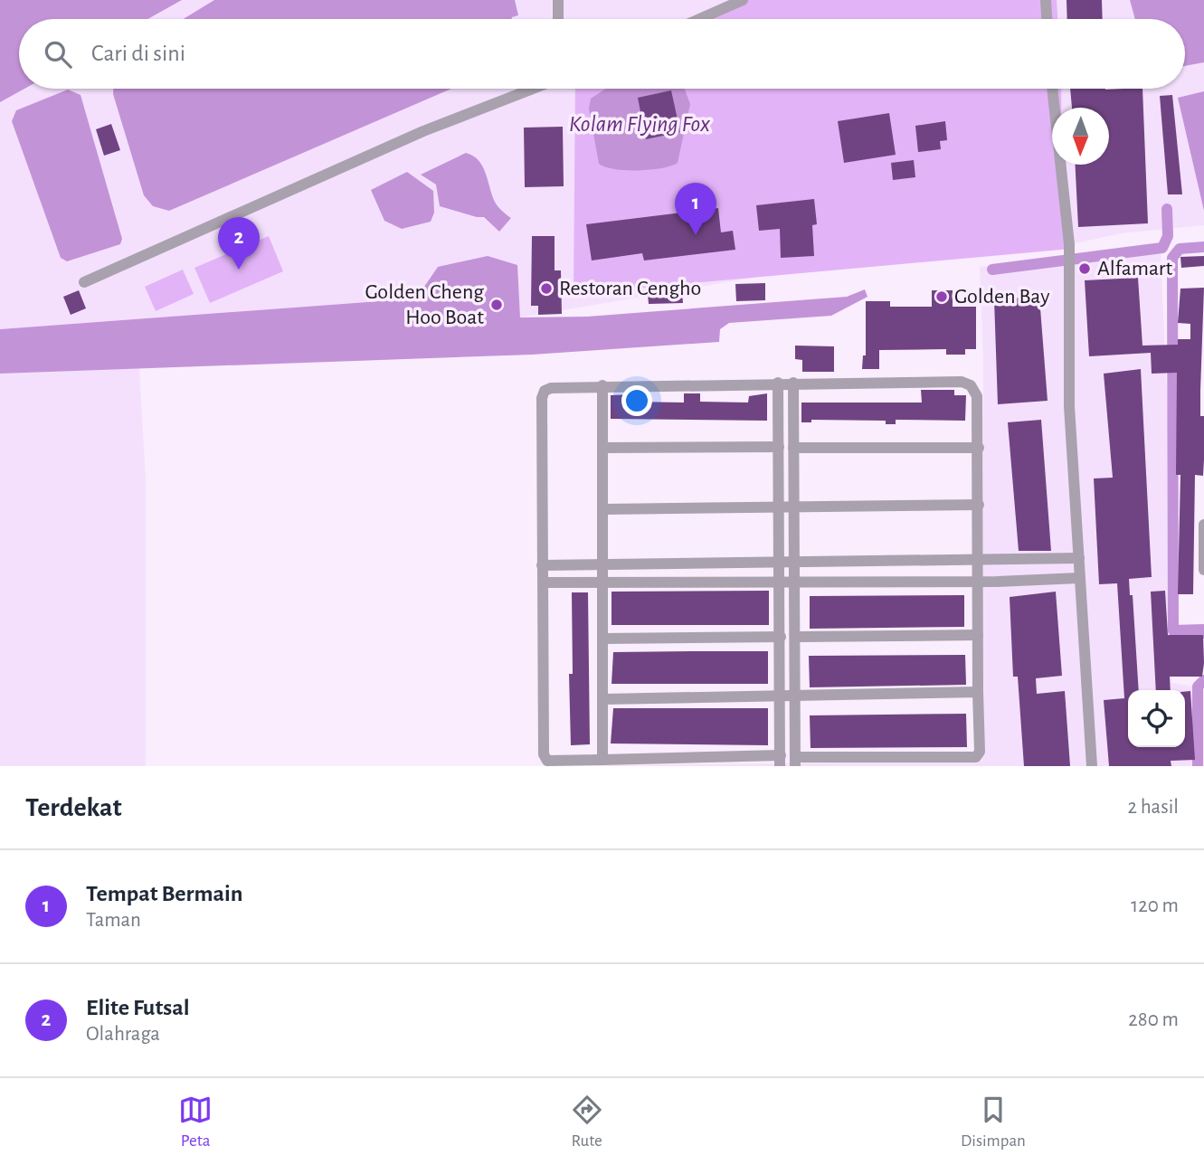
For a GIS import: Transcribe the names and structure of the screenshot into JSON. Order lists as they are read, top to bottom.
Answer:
{
  "water": ["Kolam Flying Fox"],
  "places": [
    "Alfamart",
    "Restoran Cengho",
    "Golden Bay",
    "Golden Cheng Hoo Boat"
  ],
  "north": "bottom",
  "page": {
    "search": "Cari di sini",
    "pins": ["1", "2"],
    "heading": ["Terdekat", "2 hasil"],
    "list": [
      {
        "mark": "1",
        "name": "Tempat Bermain",
        "note": "Taman",
        "value": "120 m"
      },
      {
        "mark": "2",
        "name": "Elite Futsal",
        "note": "Olahraga",
        "value": "280 m"
      }
    ],
    "nav": ["Peta", "Rute", "Disimpan"]
  }
}
